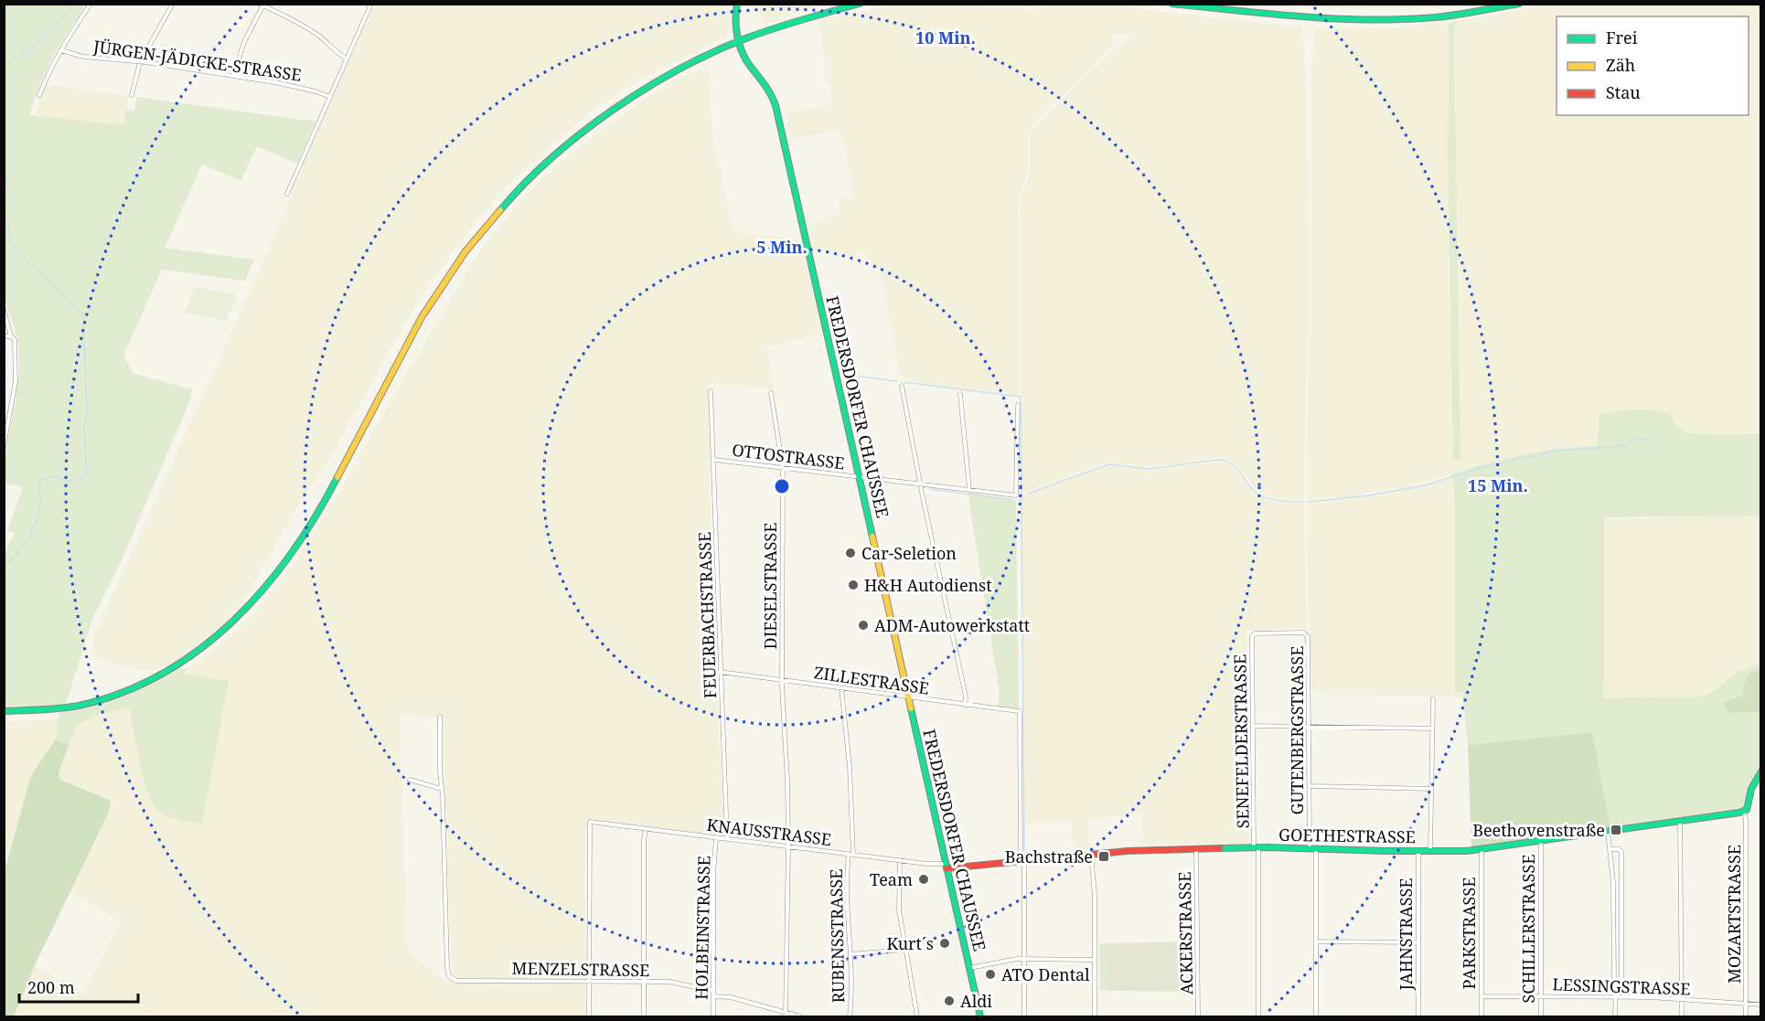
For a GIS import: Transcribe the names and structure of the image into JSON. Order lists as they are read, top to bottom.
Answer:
{
  "streets": {
    "main road": ["FREDERSDORFER CHAUSSEE", "GOETHESTRASSE"],
    "street": [
      "JÜRGEN-JÄDICKE-STRASSE",
      "OTTOSTRASSE",
      "DIESELSTRASSE",
      "FEUERBACHSTRASSE",
      "ZILLESTRASSE",
      "GUTENBERGSTRASSE",
      "SENEFELDERSTRASSE",
      "KNAUSSTRASSE",
      "MOZARTSTRASSE",
      "HOLBEINSTRASSE",
      "SCHILLERSTRASSE",
      "ACKERSTRASSE",
      "PARKSTRASSE",
      "JAHNSTRASSE",
      "RUBENSSTRASSE",
      "MENZELSTRASSE",
      "LESSINGSTRASSE"
    ]
  },
  "crossings": [
    ["FREDERSDORFER CHAUSSEE", "OTTOSTRASSE"],
    ["FREDERSDORFER CHAUSSEE", "ZILLESTRASSE"],
    ["FREDERSDORFER CHAUSSEE", "KNAUSSTRASSE"],
    ["FREDERSDORFER CHAUSSEE", "GOETHESTRASSE"],
    ["OTTOSTRASSE", "DIESELSTRASSE"],
    ["OTTOSTRASSE", "FEUERBACHSTRASSE"],
    ["DIESELSTRASSE", "ZILLESTRASSE"],
    ["DIESELSTRASSE", "KNAUSSTRASSE"],
    ["FEUERBACHSTRASSE", "ZILLESTRASSE"],
    ["FEUERBACHSTRASSE", "KNAUSSTRASSE"],
    ["ZILLESTRASSE", "GOETHESTRASSE"],
    ["ZILLESTRASSE", "RUBENSSTRASSE"],
    ["GUTENBERGSTRASSE", "SENEFELDERSTRASSE"],
    ["GUTENBERGSTRASSE", "GOETHESTRASSE"],
    ["SENEFELDERSTRASSE", "GOETHESTRASSE"],
    ["KNAUSSTRASSE", "GOETHESTRASSE"],
    ["KNAUSSTRASSE", "HOLBEINSTRASSE"],
    ["KNAUSSTRASSE", "RUBENSSTRASSE"],
    ["KNAUSSTRASSE", "MENZELSTRASSE"],
    ["GOETHESTRASSE", "MOZARTSTRASSE"],
    ["GOETHESTRASSE", "SCHILLERSTRASSE"],
    ["GOETHESTRASSE", "ACKERSTRASSE"],
    ["GOETHESTRASSE", "PARKSTRASSE"],
    ["GOETHESTRASSE", "JAHNSTRASSE"],
    ["MOZARTSTRASSE", "LESSINGSTRASSE"],
    ["HOLBEINSTRASSE", "MENZELSTRASSE"],
    ["SCHILLERSTRASSE", "LESSINGSTRASSE"],
    ["PARKSTRASSE", "LESSINGSTRASSE"]
  ],
  "places": {
    "other": [
      "Car-Seletion",
      "H&H Autodienst",
      "ADM-Autowerkstatt",
      "Team",
      "Kurt´s",
      "ATO Dental",
      "Aldi"
    ],
    "transit": ["Beethovenstraße", "Bachstraße"]
  },
  "legend": ["Frei", "Zäh", "Stau"],
  "scale_bar": "200 m",
  "rings": ["10 Min.", "5 Min.", "15 Min."]
}
